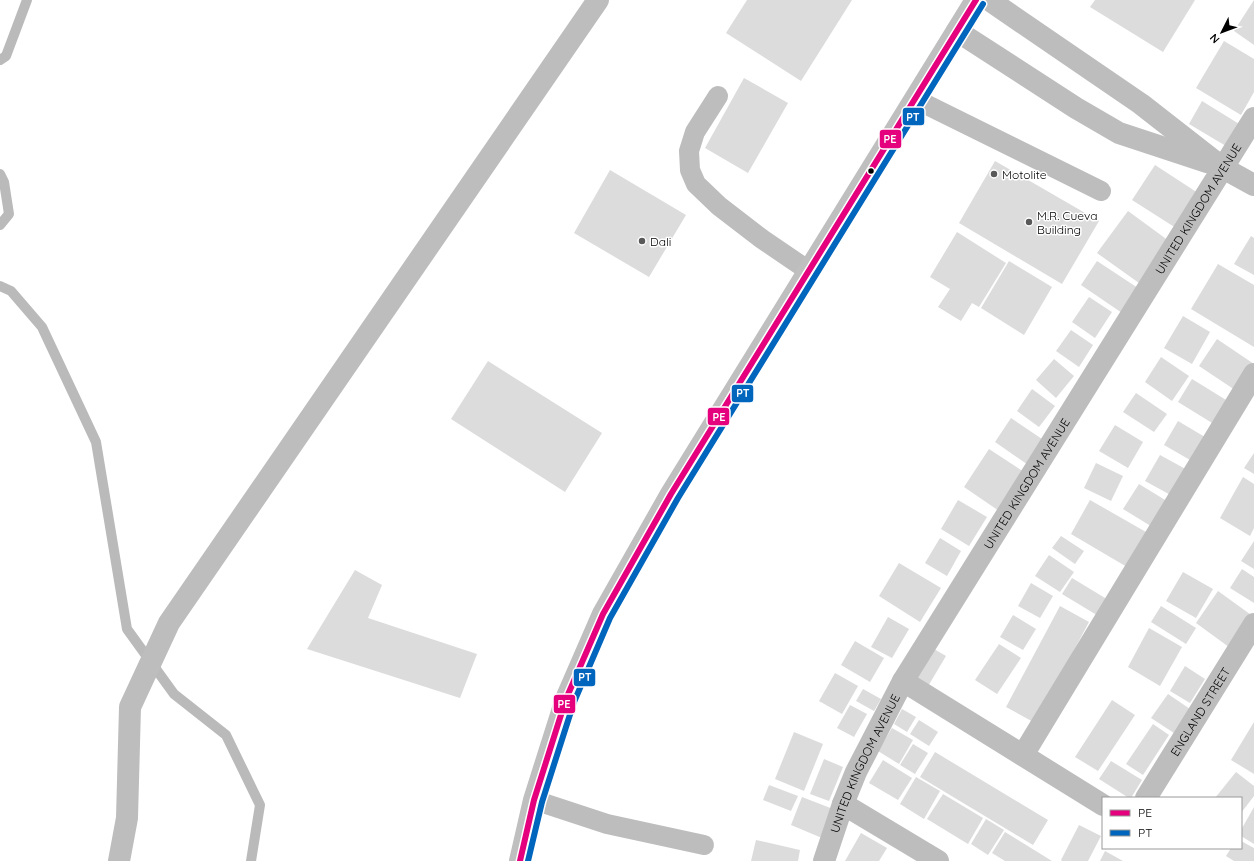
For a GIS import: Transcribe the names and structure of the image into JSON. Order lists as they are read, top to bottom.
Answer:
{
  "streets": {
    "street": ["UNITED KINGDOM AVENUE", "ENGLAND STREET"]
  },
  "places": ["Motolite", "M.R. Cueva Building", "Dali"],
  "lines": ["transit line PE", "transit line PT"],
  "legend": ["PE", "PT"],
  "north": "bottom left"
}
